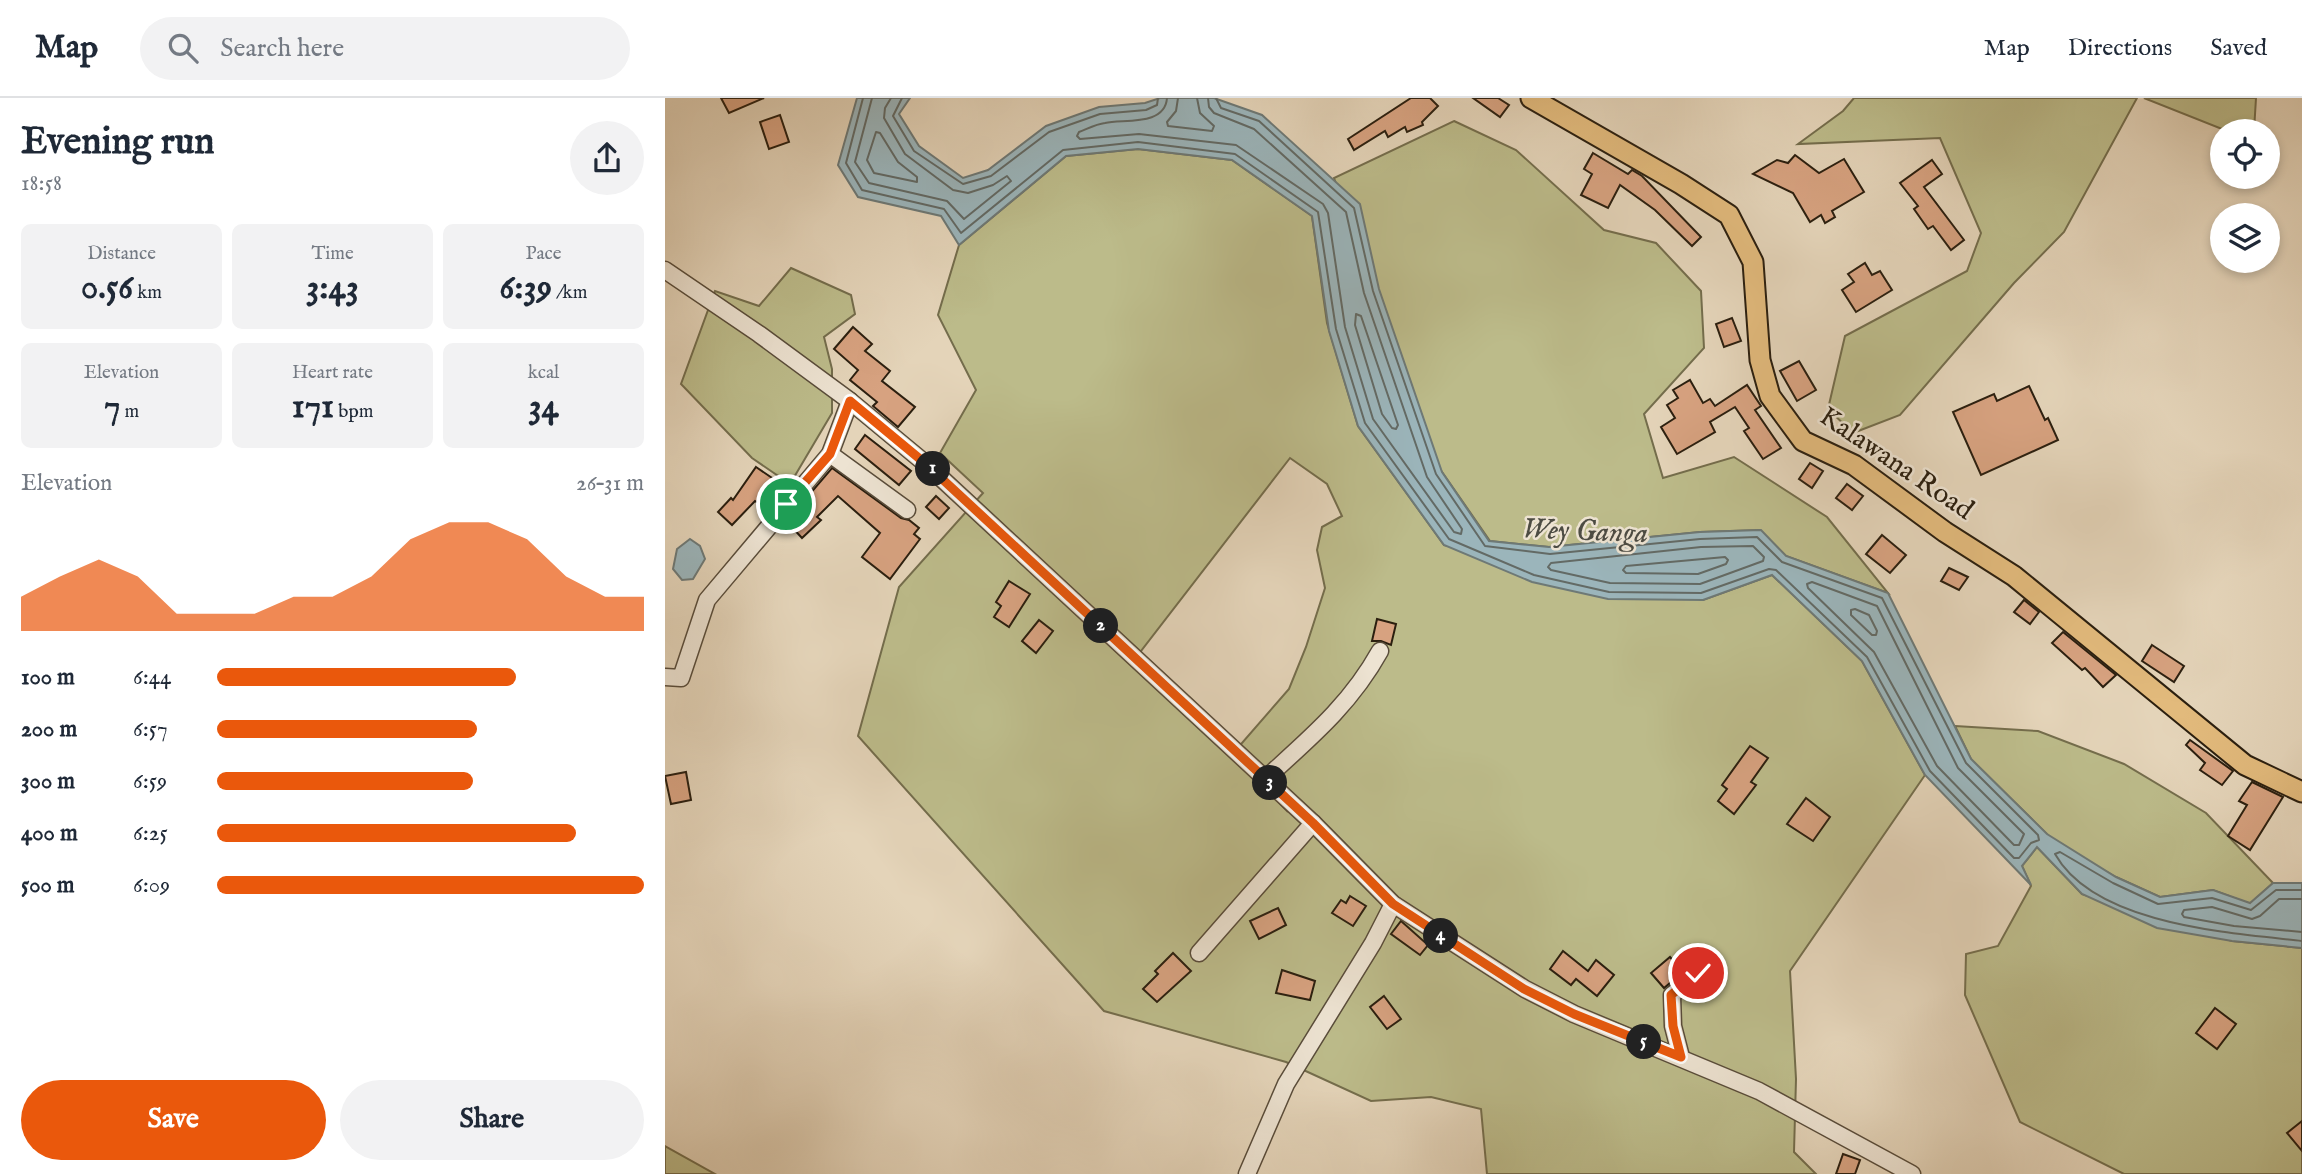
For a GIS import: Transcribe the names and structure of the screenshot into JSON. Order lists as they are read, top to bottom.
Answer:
{
  "streets": {
    "main road": ["Kalawana Road"]
  },
  "water": ["Wey Ganga"],
  "page": {
    "header": "Map",
    "search": "Search here",
    "nav": ["Map", "Directions", "Saved"],
    "heading": ["Evening run", "18:58"],
    "stats": [
      ["Distance", "0.56 km"],
      ["Time", "3:43"],
      ["Pace", "6:39 /km"],
      ["Elevation", "7 m"],
      ["Heart rate", "171 bpm"],
      ["kcal", "34"]
    ],
    "pins": [
      "1",
      "2",
      "3",
      "4",
      "5"
    ],
    "chart": ["Elevation", "26–31 m"],
    "list": [
      {
        "name": "100 m",
        "note": "6:44"
      },
      {
        "name": "200 m",
        "note": "6:57"
      },
      {
        "name": "300 m",
        "note": "6:59"
      },
      {
        "name": "400 m",
        "note": "6:25"
      },
      {
        "name": "500 m",
        "note": "6:09"
      }
    ],
    "buttons": ["Save", "Share"]
  }
}
